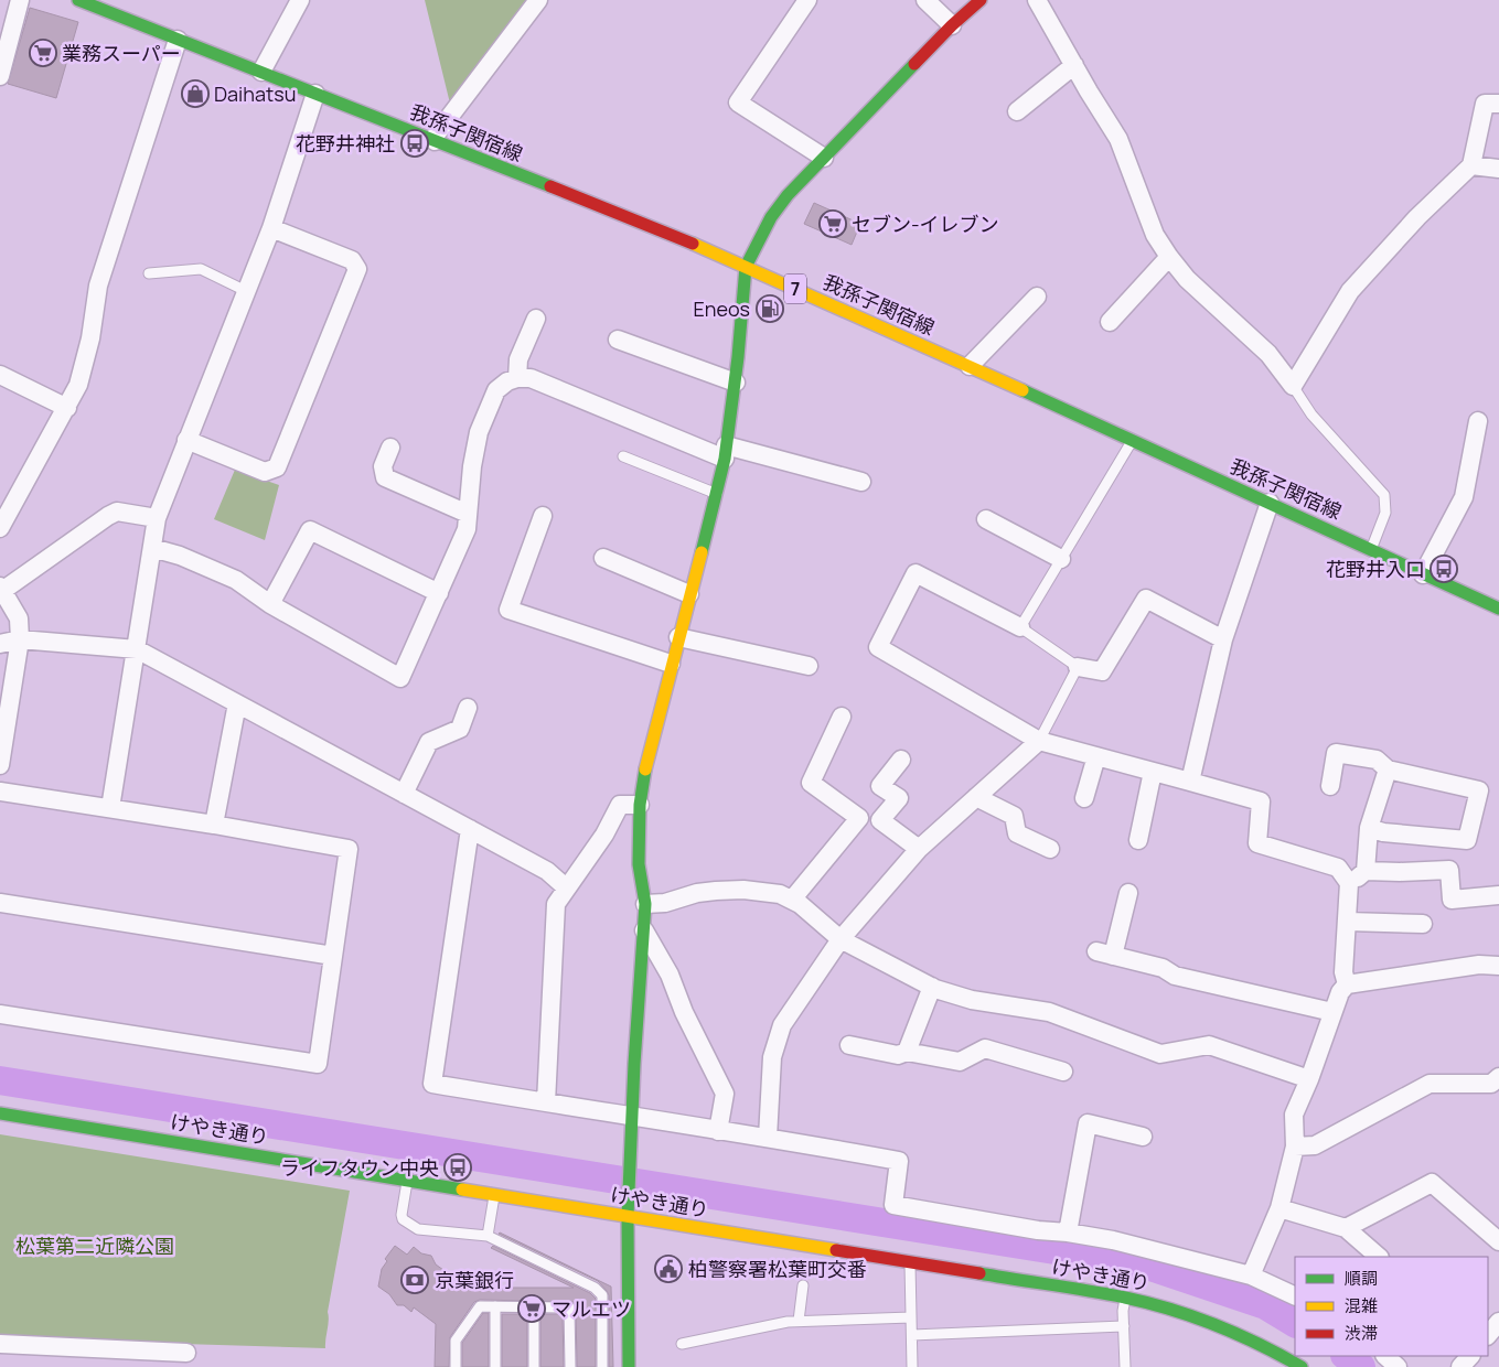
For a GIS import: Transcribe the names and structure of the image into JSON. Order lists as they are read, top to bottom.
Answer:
{
  "streets": {
    "street": ["我孫子関宿線", "7", "けやき通り"]
  },
  "parks": ["松葉第二近隣公園"],
  "places": {
    "supermarket": ["業務スーパー", "セブン-イレブン", "マルエツ"],
    "shop": ["Daihatsu"],
    "bus stop": ["花野井神社", "花野井入口", "ライフタウン中央"],
    "fuel station": ["Eneos"],
    "public building": ["柏警察署松葉町交番"],
    "bank": ["京葉銀行"]
  },
  "legend": ["順調", "混雑", "渋滞"]
}
